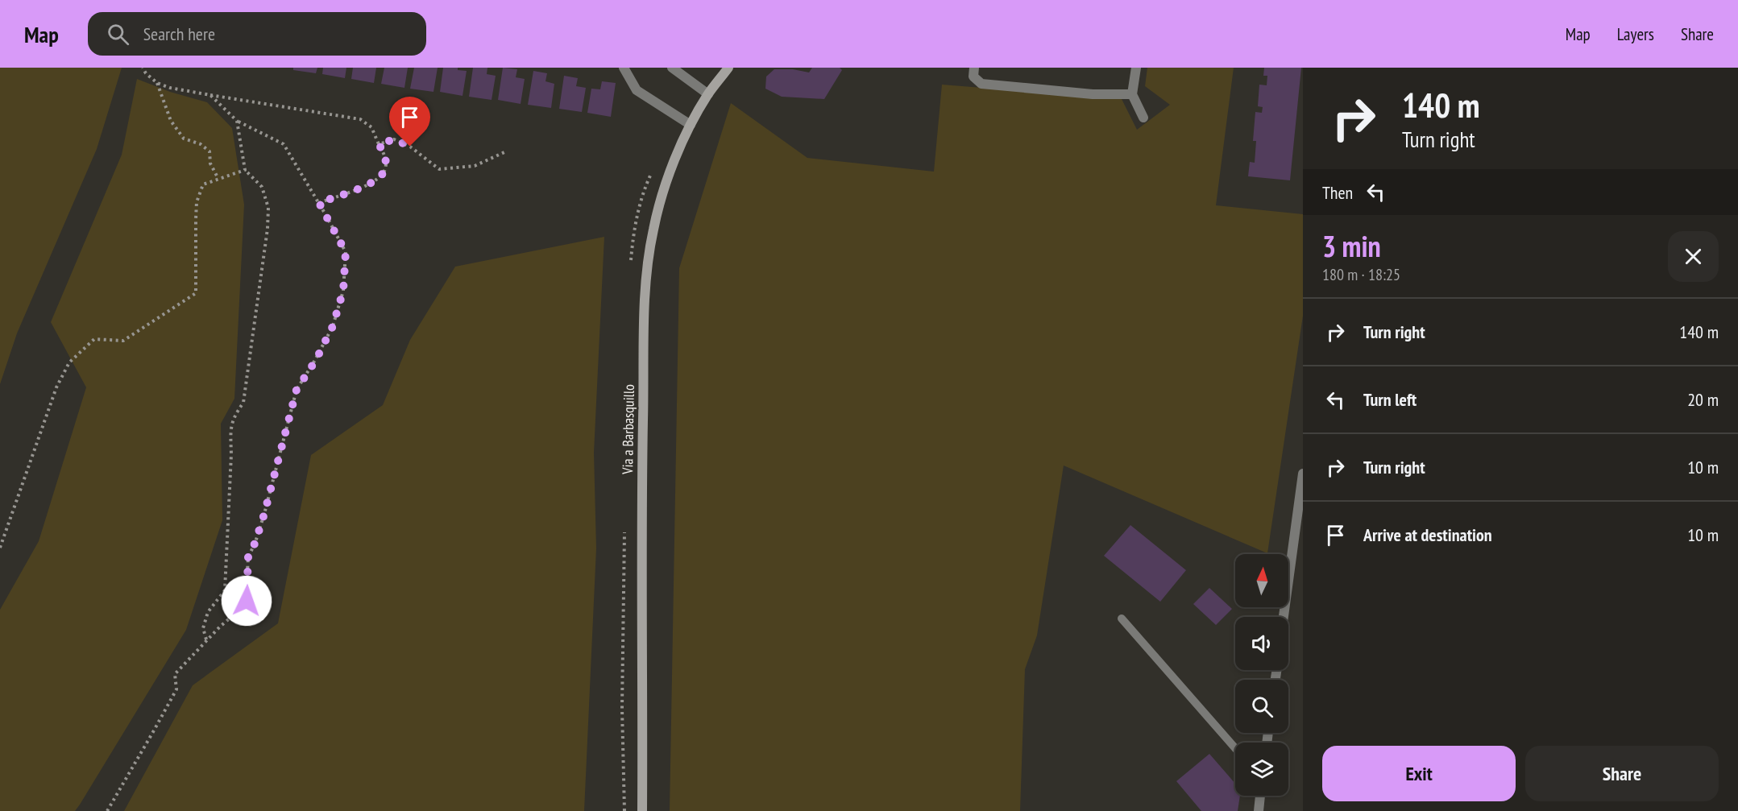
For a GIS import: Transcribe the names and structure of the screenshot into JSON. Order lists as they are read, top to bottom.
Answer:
{
  "streets": {
    "main road": ["Via a Barbasquillo"]
  },
  "north": "top",
  "page": {
    "header": "Map",
    "search": "Search here",
    "nav": ["Map", "Layers", "Share"],
    "turn": ["140 m", "Turn right"],
    "then": "Then",
    "heading": ["3 min", "180 m · 18:25"],
    "list": [
      {
        "name": "Turn right",
        "value": "140 m"
      },
      {
        "name": "Turn left",
        "value": "20 m"
      },
      {
        "name": "Turn right",
        "value": "10 m"
      },
      {
        "name": "Arrive at destination",
        "value": "10 m"
      }
    ],
    "buttons": ["Exit", "Share"]
  }
}
